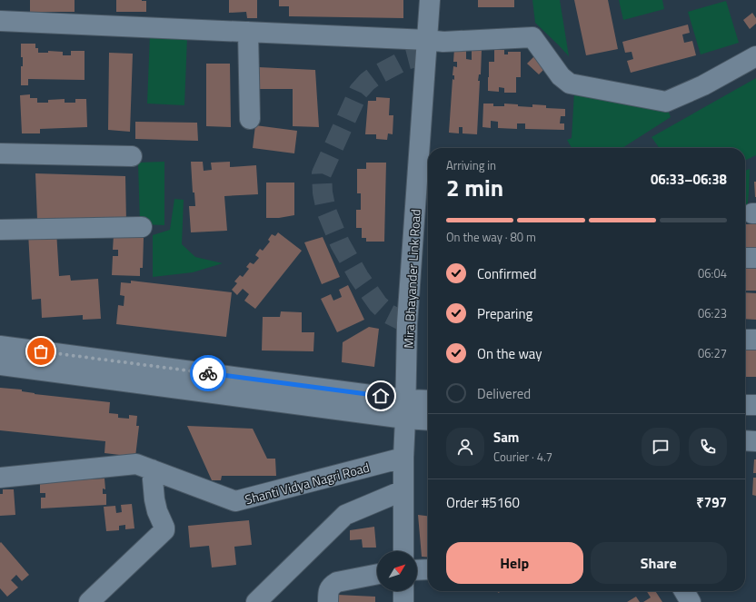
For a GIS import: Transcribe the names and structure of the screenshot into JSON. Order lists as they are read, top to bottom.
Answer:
{
  "streets": {
    "street": ["Mira Bhayander Link Road", "Shanti Vidya Nagri Road"]
  },
  "crossings": [
    ["Mira Bhayander Link Road", "Shanti Vidya Nagri Road"]
  ],
  "north": "top right",
  "page": {
    "heading": ["2 min", "Arriving in", "06:33–06:38"],
    "panel": [
      "Sam",
      "Courier · 4.7",
      "Order #5160",
      "₹797"
    ],
    "bar": "On the way · 80 m",
    "list": [
      ["Confirmed", "06:04"],
      ["Preparing", "06:23"],
      ["On the way", "06:27"],
      "Delivered"
    ],
    "buttons": ["Help", "Share"]
  }
}
